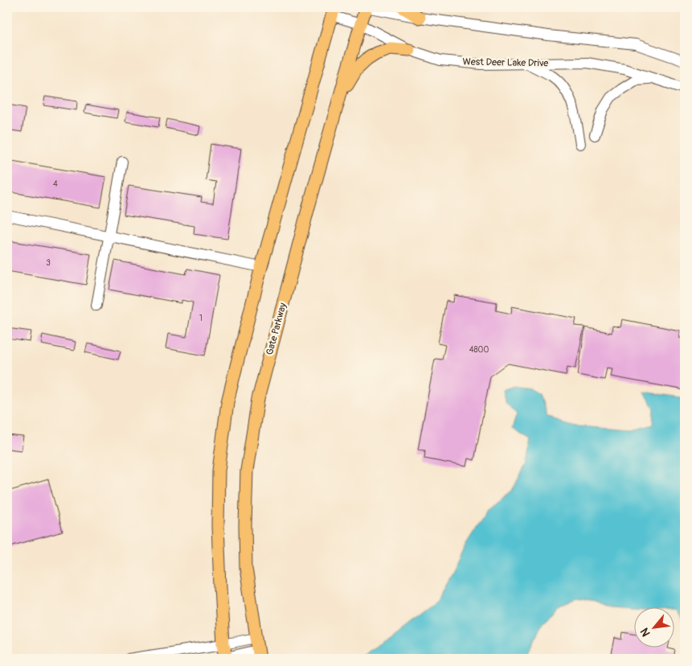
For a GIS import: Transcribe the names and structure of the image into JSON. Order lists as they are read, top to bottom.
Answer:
{
  "streets": {
    "main road": ["Gate Parkway"],
    "street": ["West Deer Lake Drive"]
  },
  "crossings": [
    ["West Deer Lake Drive", "Gate Parkway"]
  ],
  "house_numbers": [
    "4",
    "3",
    "1",
    "4800"
  ],
  "north": "bottom left"
}
